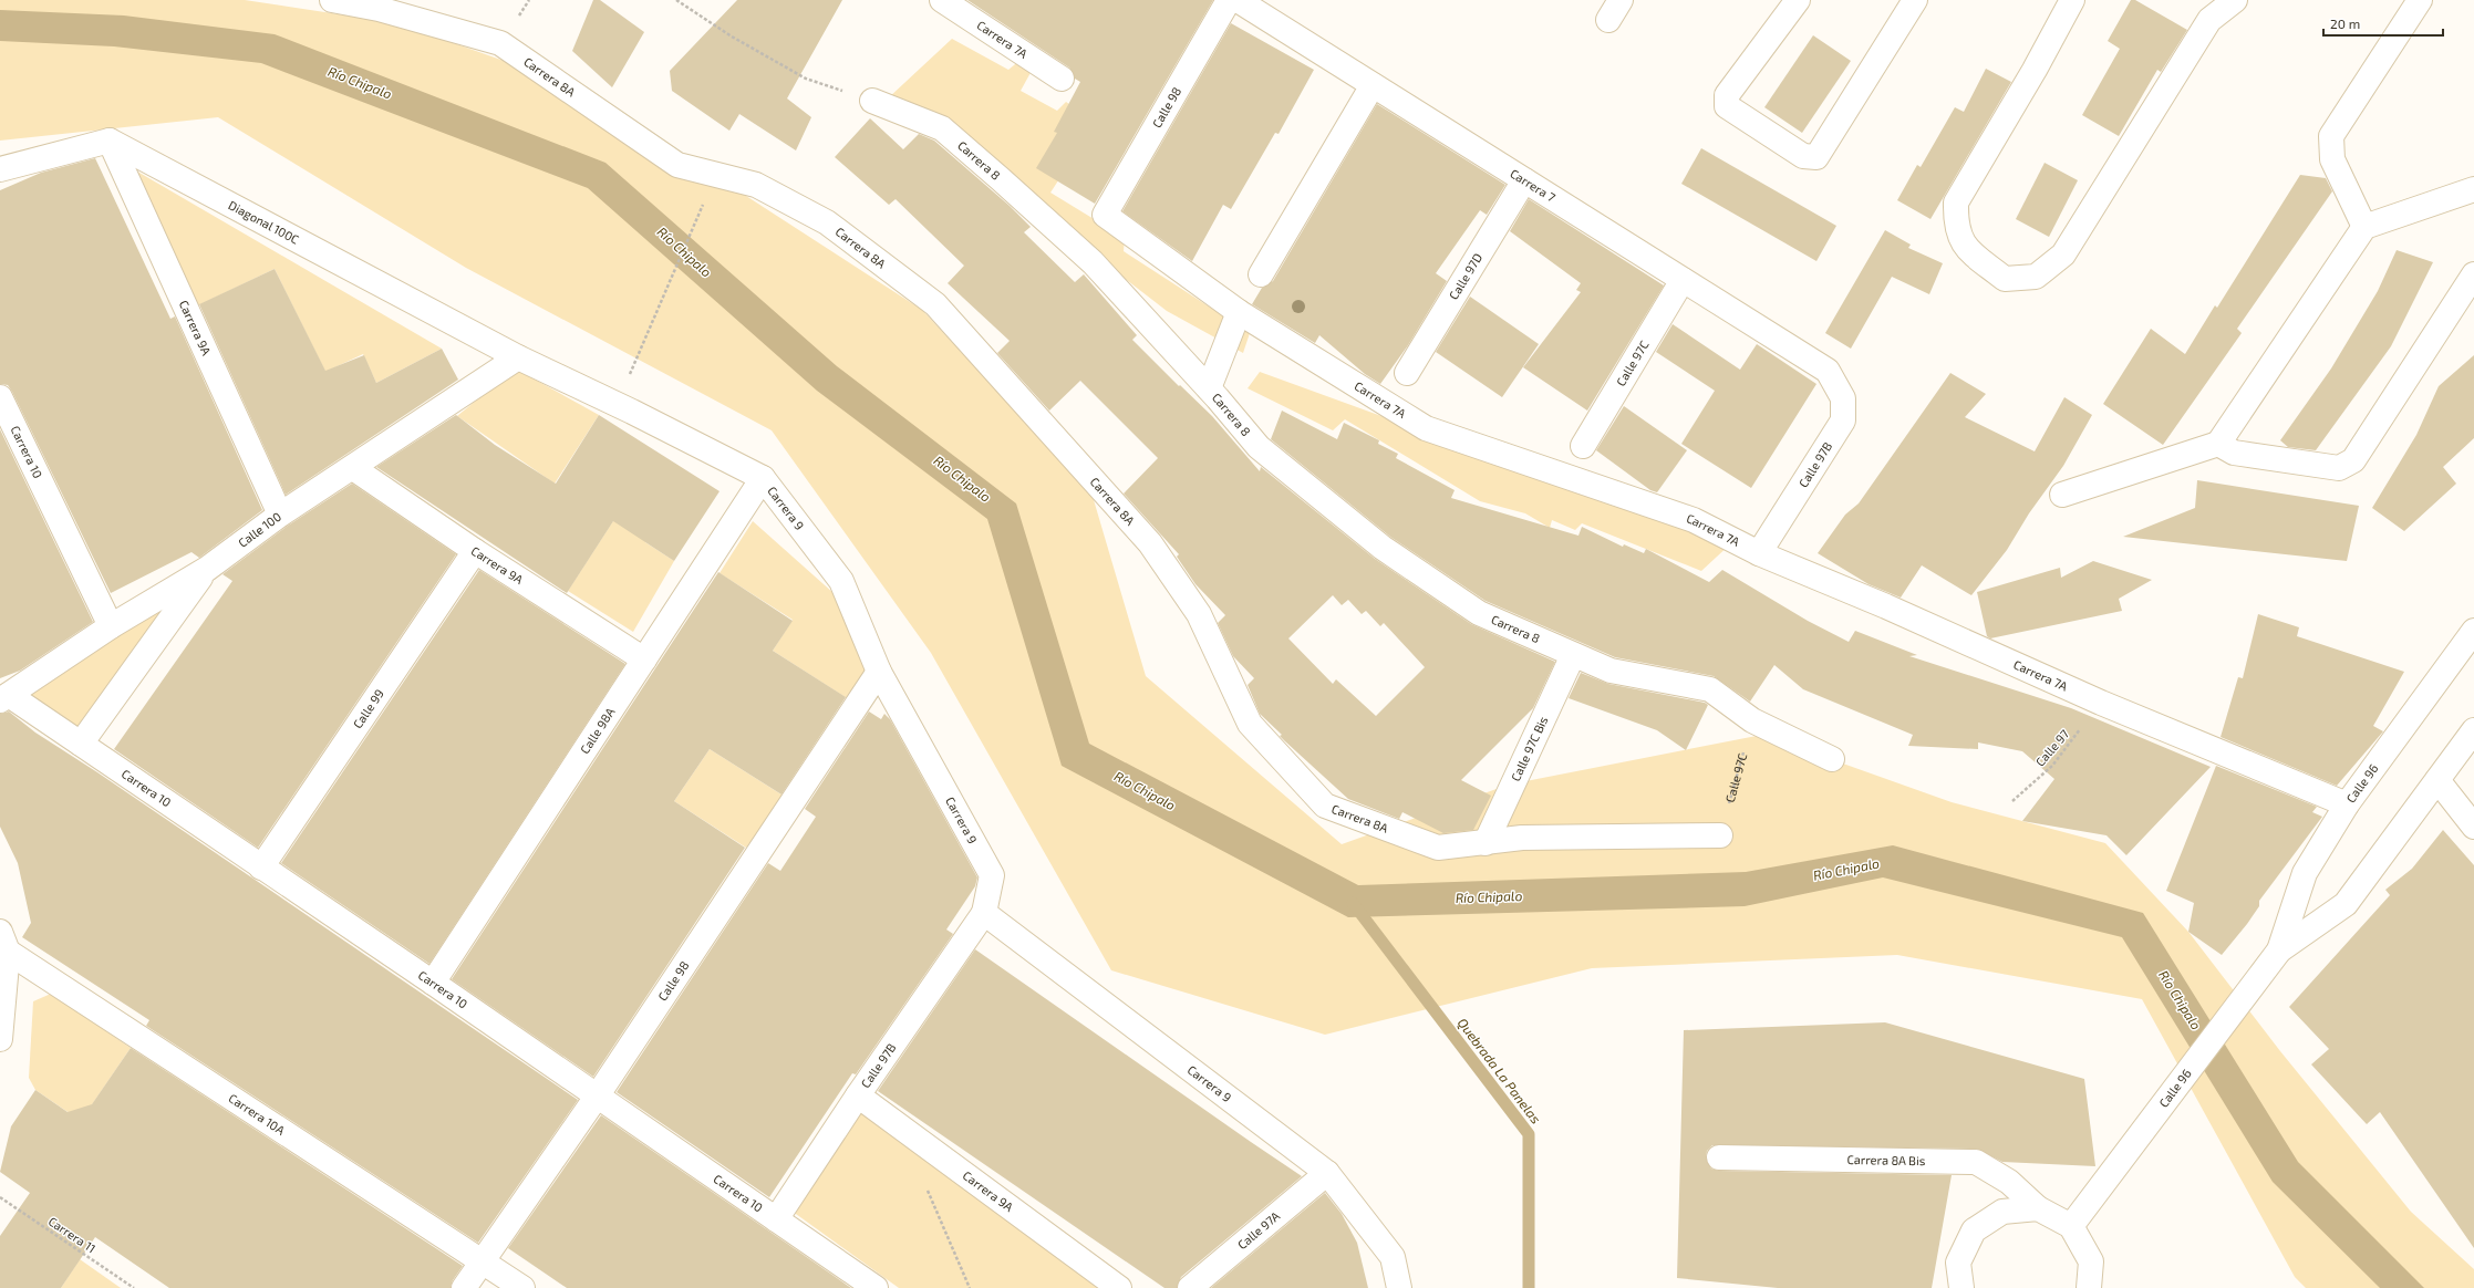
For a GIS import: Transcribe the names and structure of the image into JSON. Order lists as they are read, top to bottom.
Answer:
{
  "streets": {
    "street": [
      "Carrera 7A",
      "Carrera 8A",
      "Calle 98",
      "Carrera 8",
      "Carrera 7",
      "Diagonal 100C",
      "Calle 97D",
      "Carrera 9A",
      "Calle 97C",
      "Carrera 10",
      "Calle 97B",
      "Carrera 9",
      "Calle 100",
      "Calle 99",
      "Calle 98A",
      "Calle 97C Bis",
      "Calle 96",
      "Carrera 10A",
      "Carrera 8A Bis",
      "Calle 97A"
    ],
    "path": ["Calle 97", "Carrera 11"]
  },
  "crossings": [
    ["Carrera 7A", "Calle 98"],
    ["Carrera 7A", "Calle 97B"],
    ["Carrera 7A", "Calle 97"],
    ["Carrera 7A", "Calle 96"],
    ["Carrera 8A", "Calle 97C"],
    ["Carrera 8A", "Calle 97C Bis"],
    ["Calle 98", "Carrera 10"],
    ["Calle 98", "Carrera 9"],
    ["Calle 98", "Carrera 10A"],
    ["Carrera 8", "Calle 97C"],
    ["Carrera 8", "Calle 97C Bis"],
    ["Carrera 7", "Calle 97D"],
    ["Carrera 7", "Calle 97C"],
    ["Carrera 7", "Calle 97B"],
    ["Diagonal 100C", "Carrera 9A"],
    ["Diagonal 100C", "Carrera 9"],
    ["Diagonal 100C", "Calle 100"],
    ["Carrera 9A", "Calle 97B"],
    ["Carrera 9A", "Calle 100"],
    ["Carrera 9A", "Calle 99"],
    ["Carrera 9A", "Calle 98A"],
    ["Carrera 10", "Calle 97B"],
    ["Carrera 10", "Calle 100"],
    ["Carrera 10", "Calle 99"],
    ["Carrera 10", "Calle 98A"],
    ["Calle 97B", "Carrera 9"],
    ["Carrera 9", "Calle 100"],
    ["Carrera 9", "Calle 98A"],
    ["Carrera 9", "Calle 97A"],
    ["Calle 96", "Carrera 8A Bis"]
  ],
  "water": ["Río Chipalo", "Quebrada La Panelas"],
  "scale_bar": "20 m"
}
